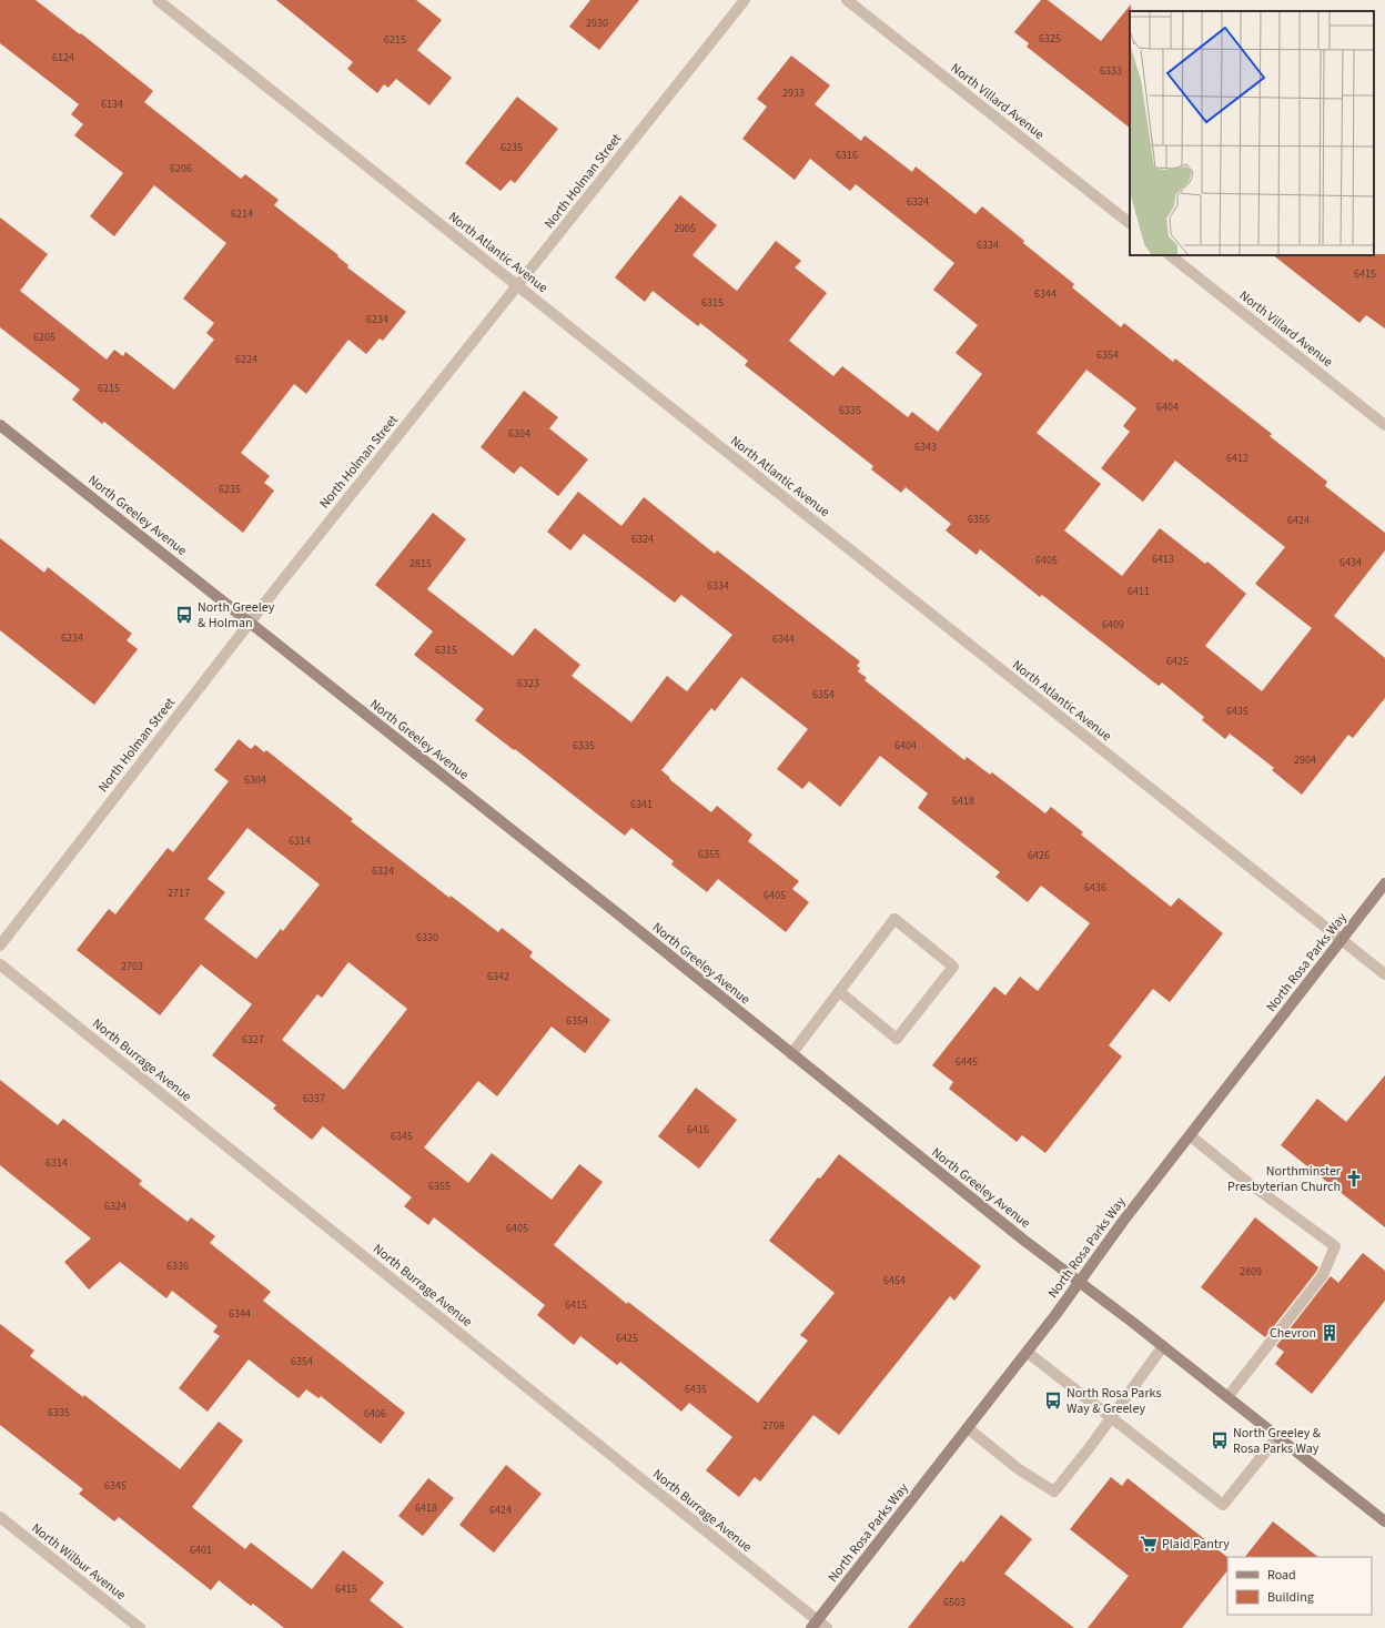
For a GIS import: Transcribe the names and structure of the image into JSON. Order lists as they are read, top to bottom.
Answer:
{
  "streets": {
    "main road": ["North Greeley Avenue", "North Rosa Parks Way"],
    "street": [
      "North Villard Avenue",
      "North Holman Street",
      "North Atlantic Avenue",
      "North Burrage Avenue",
      "North Wilbur Avenue"
    ]
  },
  "crossings": [
    ["North Holman Street", "North Atlantic Avenue"],
    ["North Holman Street", "North Greeley Avenue"],
    ["North Atlantic Avenue", "North Rosa Parks Way"],
    ["North Greeley Avenue", "North Rosa Parks Way"],
    ["North Rosa Parks Way", "North Burrage Avenue"]
  ],
  "places": {
    "bus stop": ["North Greeley & Holman", "North Rosa Parks Way & Greeley", "North Greeley & Rosa Parks Way"],
    "church": ["Northminster Presbyterian Church"],
    "building": ["Chevron"],
    "supermarket": ["Plaid Pantry"]
  },
  "house_numbers": [
    "2930",
    "6325",
    "6215",
    "6124",
    "6333",
    "2933",
    "6134",
    "6235",
    "6316",
    "6206",
    "6324",
    "6214",
    "2905",
    "6334",
    "6415",
    "6344",
    "6315",
    "6234",
    "6205",
    "6354",
    "6224",
    "6215",
    "6404",
    "6335",
    "6304",
    "6343",
    "6412",
    "6235",
    "6355",
    "6424",
    "6324",
    "6413",
    "6405",
    "6434",
    "2815",
    "6334",
    "6411",
    "6409",
    "6234",
    "6344",
    "6315",
    "6425",
    "6323",
    "6354",
    "6435",
    "6335",
    "6404",
    "2904",
    "6304",
    "6418",
    "6341",
    "6314",
    "6355",
    "6426",
    "6324",
    "6436",
    "2717",
    "6405",
    "6330",
    "2703",
    "6342",
    "6354",
    "6327",
    "6445",
    "6337",
    "6416",
    "6345",
    "6314",
    "6355",
    "6324",
    "6405",
    "6336",
    "2809",
    "6454",
    "6415",
    "6344",
    "6425",
    "6354",
    "6435",
    "6335",
    "6406",
    "2708",
    "6345",
    "6418",
    "6424",
    "6401",
    "6415",
    "6503"
  ],
  "legend": ["Road", "Building"]
}
